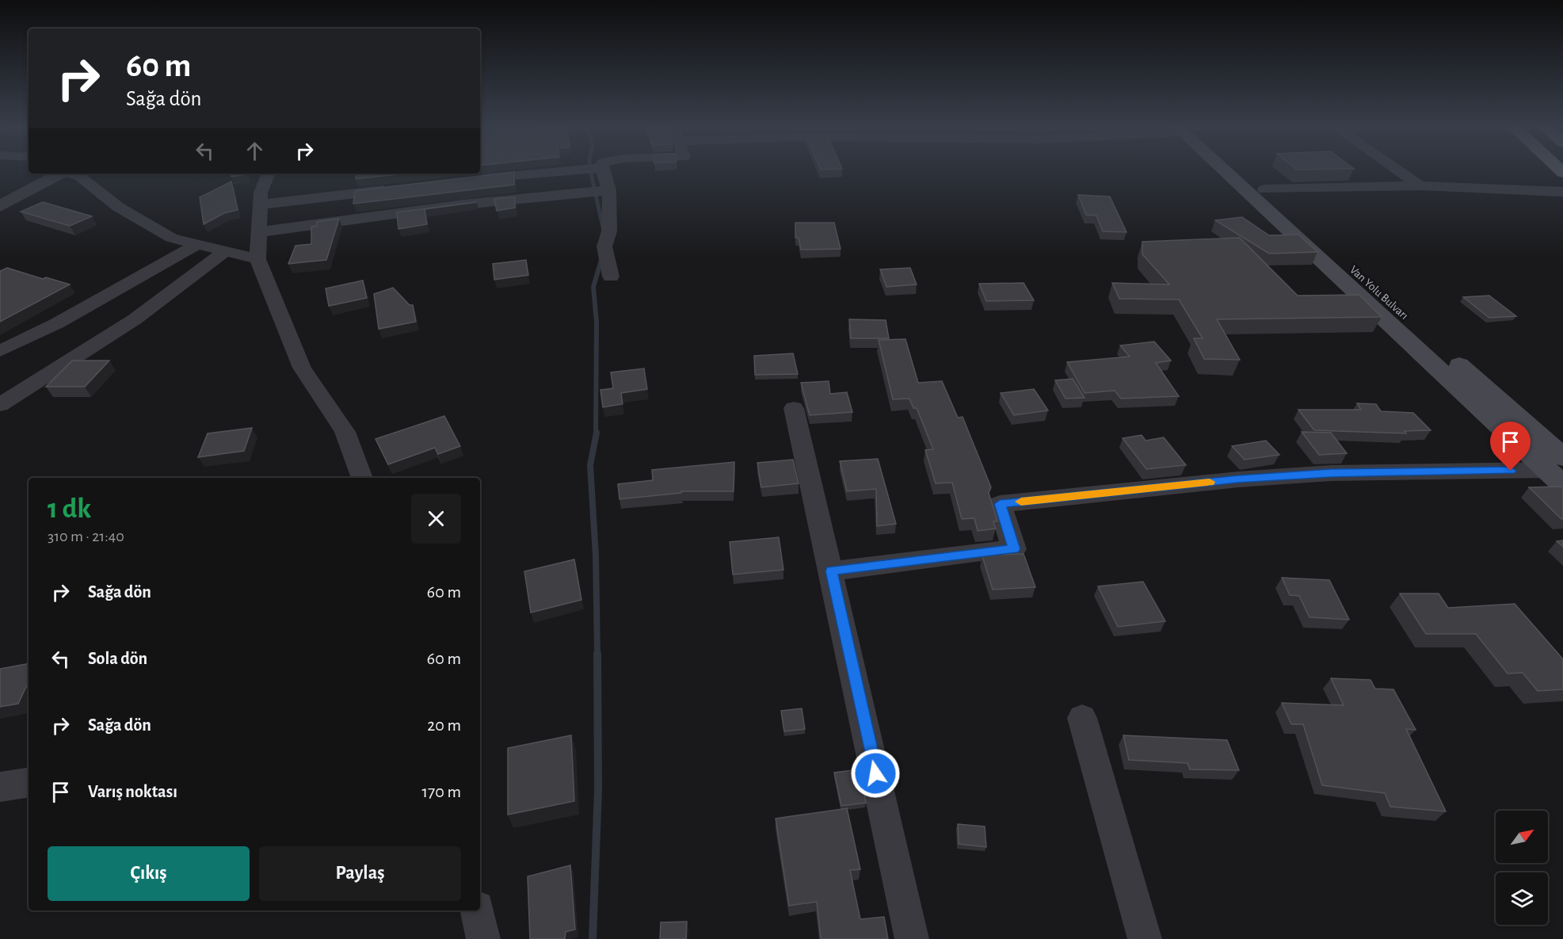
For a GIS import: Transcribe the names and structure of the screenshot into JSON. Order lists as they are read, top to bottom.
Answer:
{
  "streets": {
    "main road": ["Van Yolu Bulvarı"]
  },
  "north": "top right",
  "page": {
    "turn": ["60 m", "Sağa dön"],
    "heading": ["1 dk", "310 m · 21:40"],
    "list": [
      {
        "name": "Sağa dön",
        "value": "60 m"
      },
      {
        "name": "Sola dön",
        "value": "60 m"
      },
      {
        "name": "Sağa dön",
        "value": "20 m"
      },
      {
        "name": "Varış noktası",
        "value": "170 m"
      }
    ],
    "buttons": ["Çıkış", "Paylaş"]
  }
}
